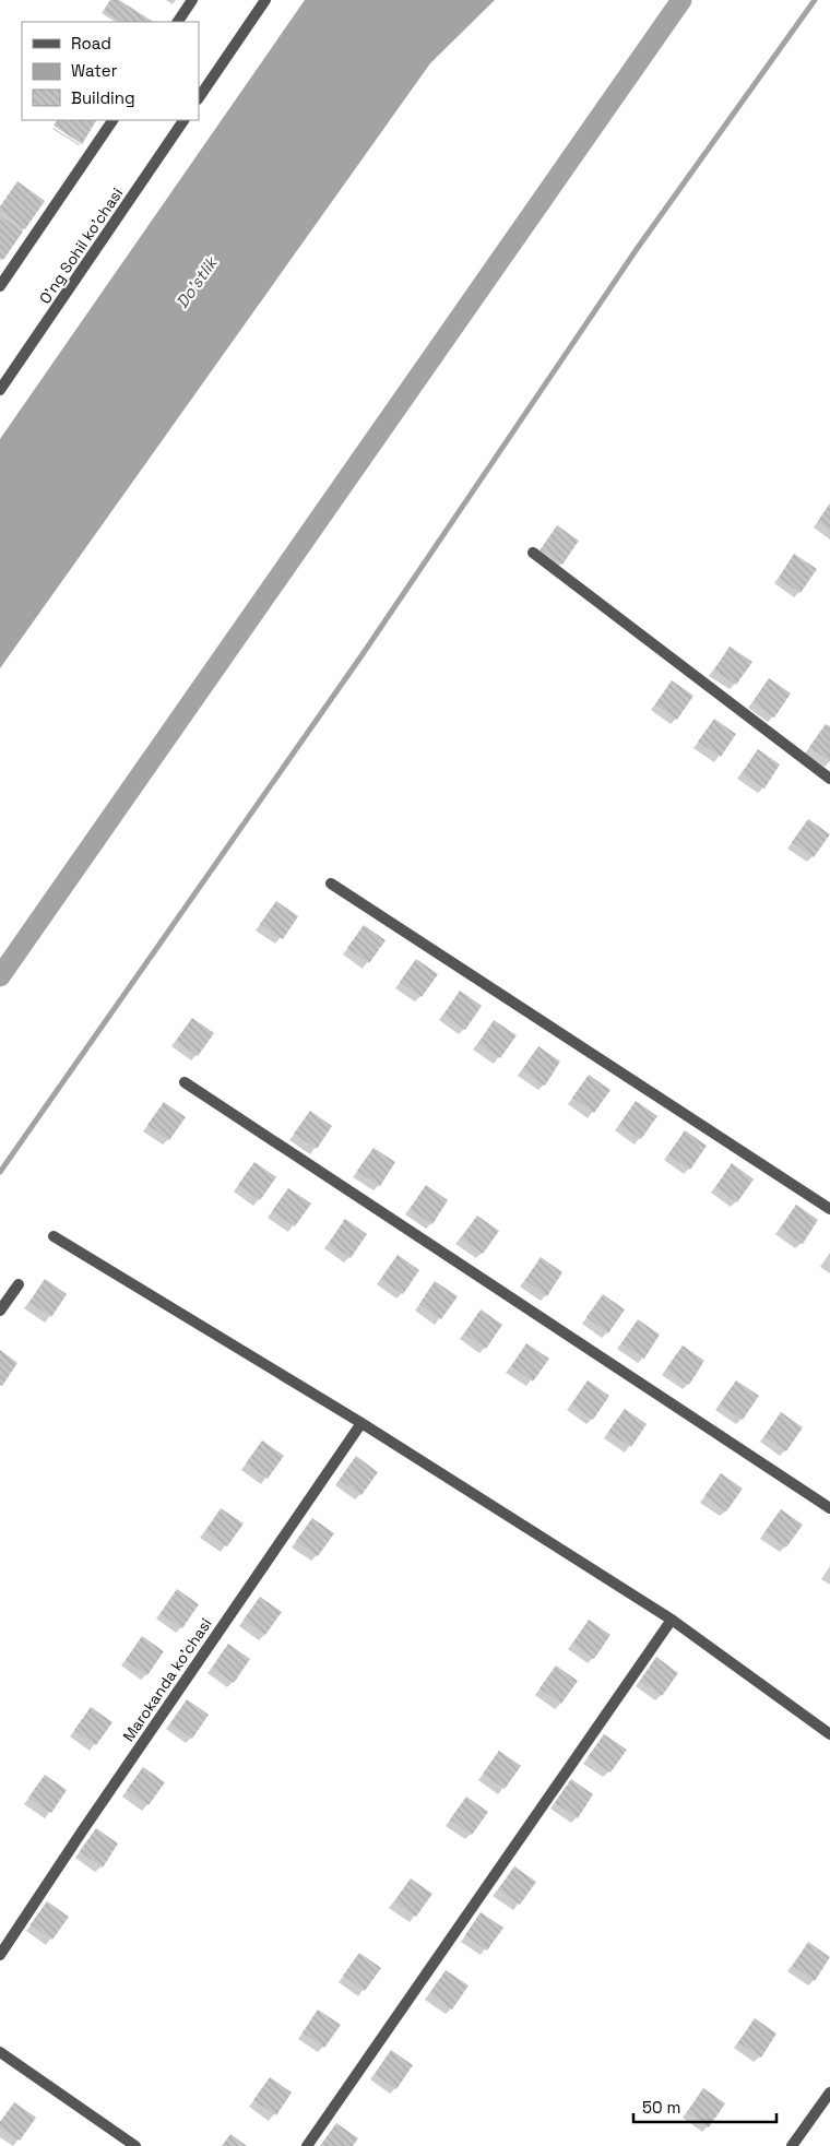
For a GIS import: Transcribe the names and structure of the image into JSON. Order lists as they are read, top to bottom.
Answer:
{
  "streets": {
    "street": ["O'ng Sohil ko'chasi", "Marokanda ko'chasi"]
  },
  "water": ["Do'stlik"],
  "legend": ["Road", "Water", "Building"],
  "scale_bar": "50 m"
}
